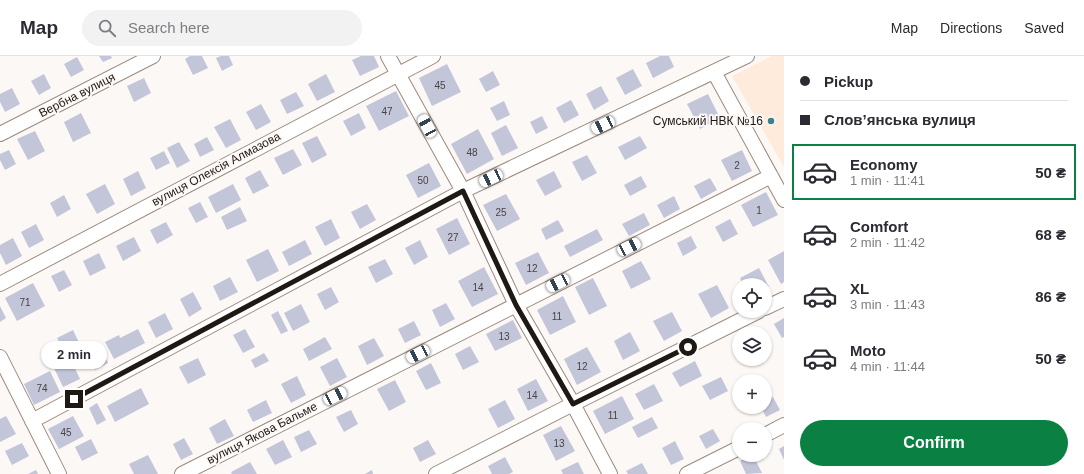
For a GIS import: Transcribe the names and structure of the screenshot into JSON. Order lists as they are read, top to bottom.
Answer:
{
  "streets": {
    "street": ["Вербна вулиця", "вулиця Олексія Алмазова", "вулиця Якова Бальме"]
  },
  "places": ["Сумський НВК №16"],
  "house_numbers": [
    "45",
    "47",
    "48",
    "2",
    "50",
    "1",
    "25",
    "27",
    "12",
    "14",
    "71",
    "11",
    "13",
    "12",
    "74",
    "14",
    "11",
    "45",
    "13"
  ],
  "page": {
    "header": "Map",
    "search": "Search here",
    "nav": ["Map", "Directions", "Saved"],
    "banner": ["Pickup", "Словʼянська вулиця"],
    "list": [
      {
        "name": "Economy",
        "note": "1 min · 11:41",
        "value": "50 ₴"
      },
      {
        "name": "Comfort",
        "note": "2 min · 11:42",
        "value": "68 ₴"
      },
      {
        "name": "XL",
        "note": "3 min · 11:43",
        "value": "86 ₴"
      },
      {
        "name": "Moto",
        "note": "4 min · 11:44",
        "value": "50 ₴"
      }
    ],
    "map_buttons": ["+", "−"],
    "bubble": "2 min",
    "buttons": "Confirm"
  }
}
